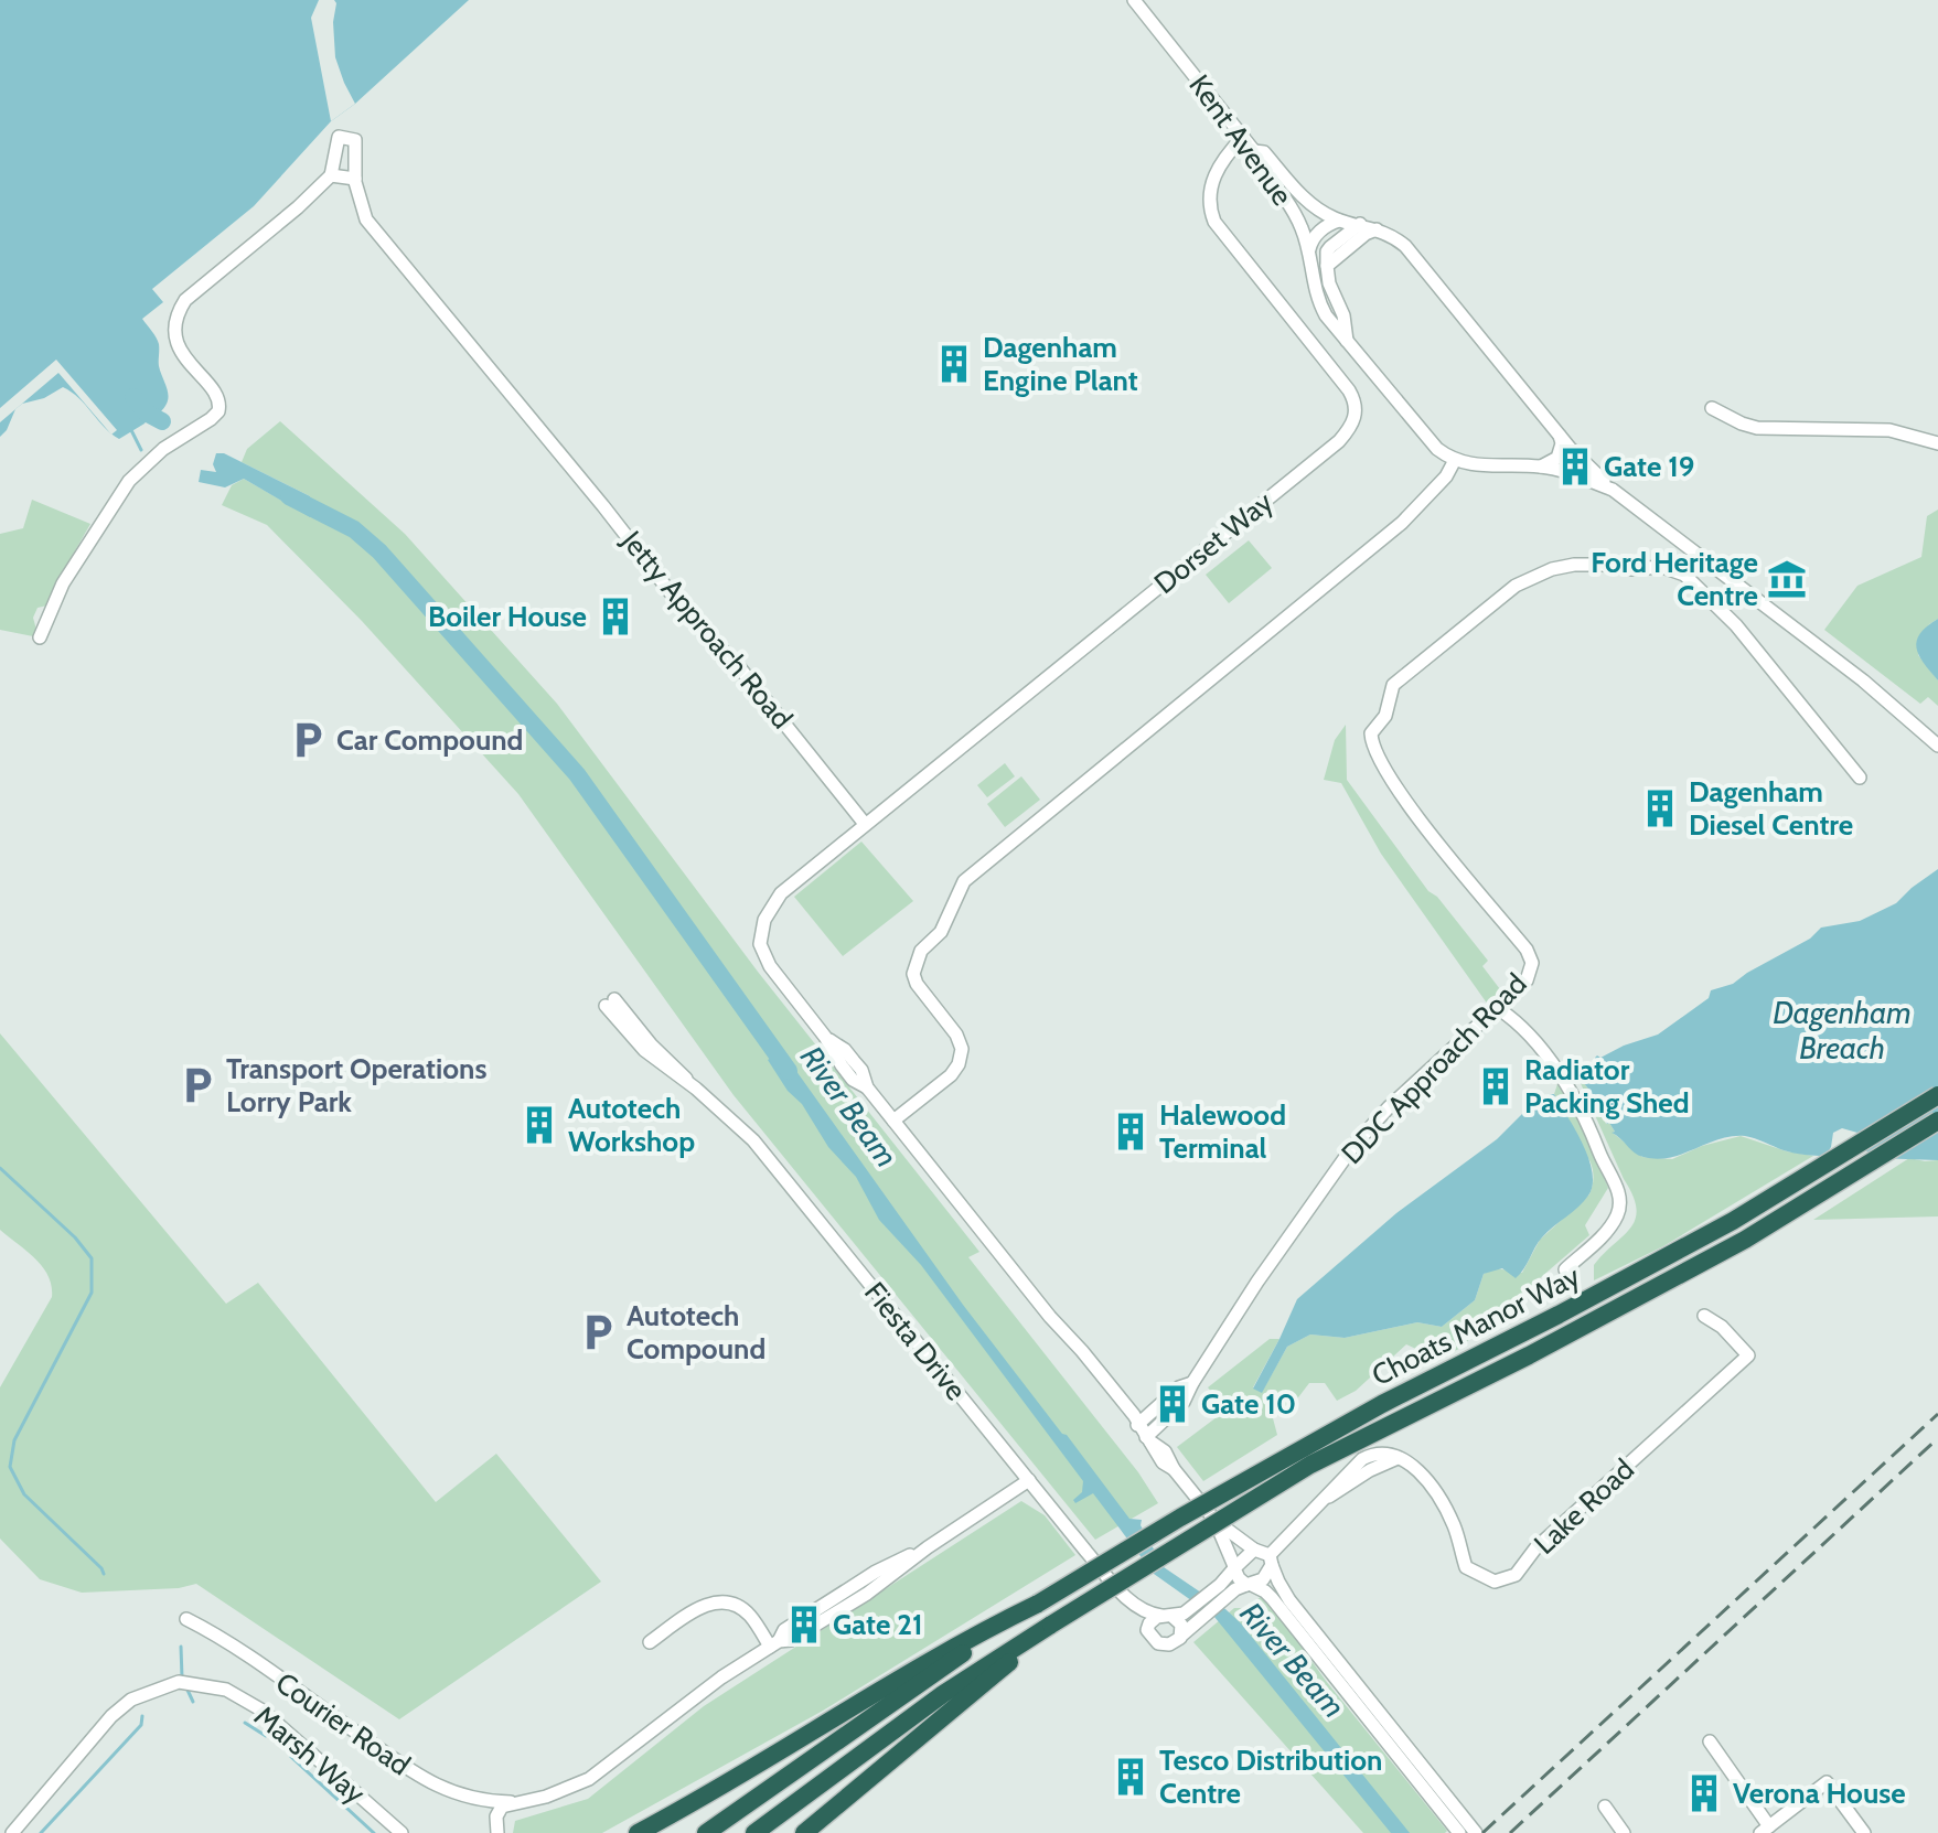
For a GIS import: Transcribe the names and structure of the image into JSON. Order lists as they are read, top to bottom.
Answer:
{
  "streets": {
    "highway": ["Choats Manor Way"],
    "street": [
      "Kent Avenue",
      "Dorset Way",
      "Jetty Approach Road",
      "DDC Approach Road",
      "Fiesta Drive",
      "Lake Road",
      "Courier Road",
      "Marsh Way"
    ]
  },
  "crossings": [
    ["Kent Avenue", "Dorset Way"],
    ["Dorset Way", "Jetty Approach Road"],
    ["Dorset Way", "DDC Approach Road"],
    ["Fiesta Drive", "Courier Road"]
  ],
  "water": ["Dagenham Breach", "River Beam"],
  "places": {
    "building": [
      "Dagenham Engine Plant",
      "Gate 19",
      "Boiler House",
      "Dagenham Diesel Centre",
      "Radiator Packing Shed",
      "Autotech Workshop",
      "Halewood Terminal",
      "Gate 10",
      "Gate 21",
      "Tesco Distribution Centre",
      "Verona House"
    ],
    "museum": ["Ford Heritage Centre"],
    "parking": ["Car Compound", "Transport Operations Lorry Park", "Autotech Compound"]
  }
}
